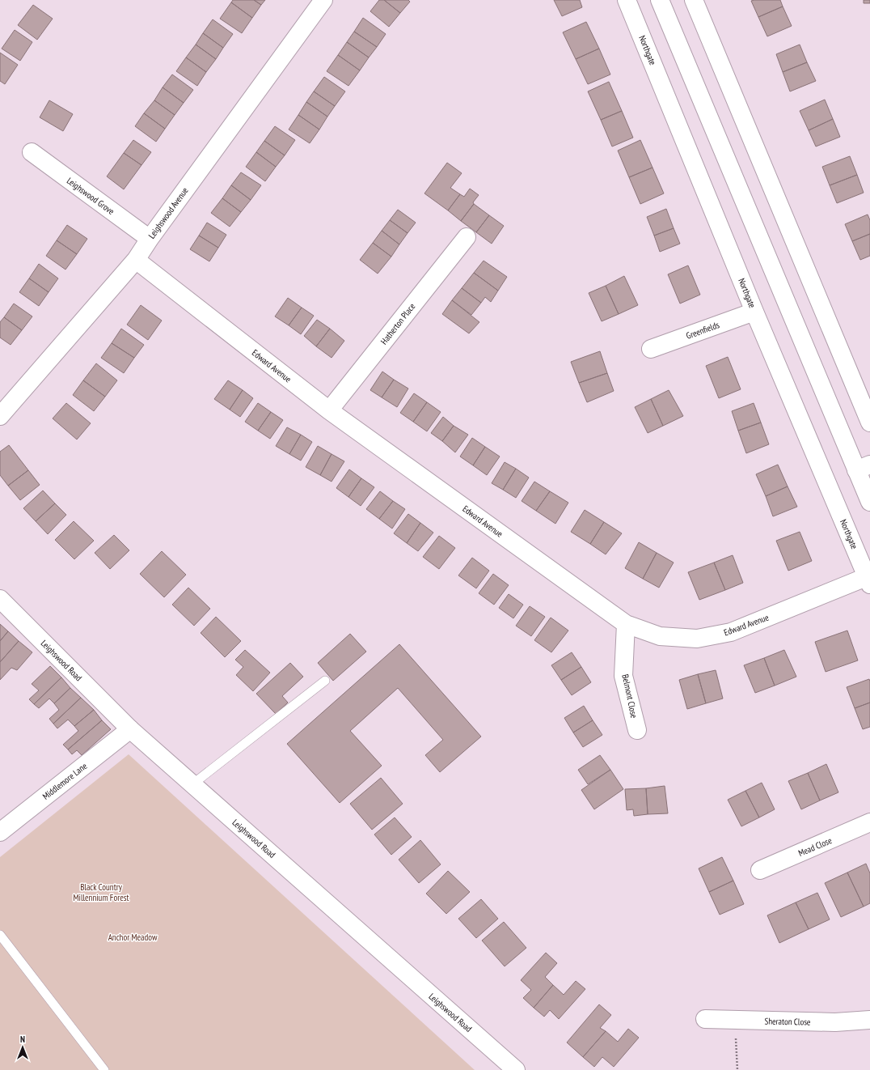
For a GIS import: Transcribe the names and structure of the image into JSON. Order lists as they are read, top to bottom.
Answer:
{
  "streets": {
    "street": [
      "Northgate",
      "Leighswood Grove",
      "Leighswood Avenue",
      "Hatherton Place",
      "Greenfields",
      "Edward Avenue",
      "Leighswood Road",
      "Belmont Close",
      "Middlemore Lane",
      "Mead Close",
      "Sheraton Close"
    ]
  },
  "crossings": [
    ["Northgate", "Greenfields"],
    ["Northgate", "Edward Avenue"],
    ["Leighswood Grove", "Leighswood Avenue"],
    ["Leighswood Avenue", "Edward Avenue"],
    ["Hatherton Place", "Edward Avenue"],
    ["Edward Avenue", "Belmont Close"],
    ["Leighswood Road", "Middlemore Lane"]
  ],
  "parks": ["Black Country Millennium Forest", "Anchor Meadow"],
  "north": "top"
}
